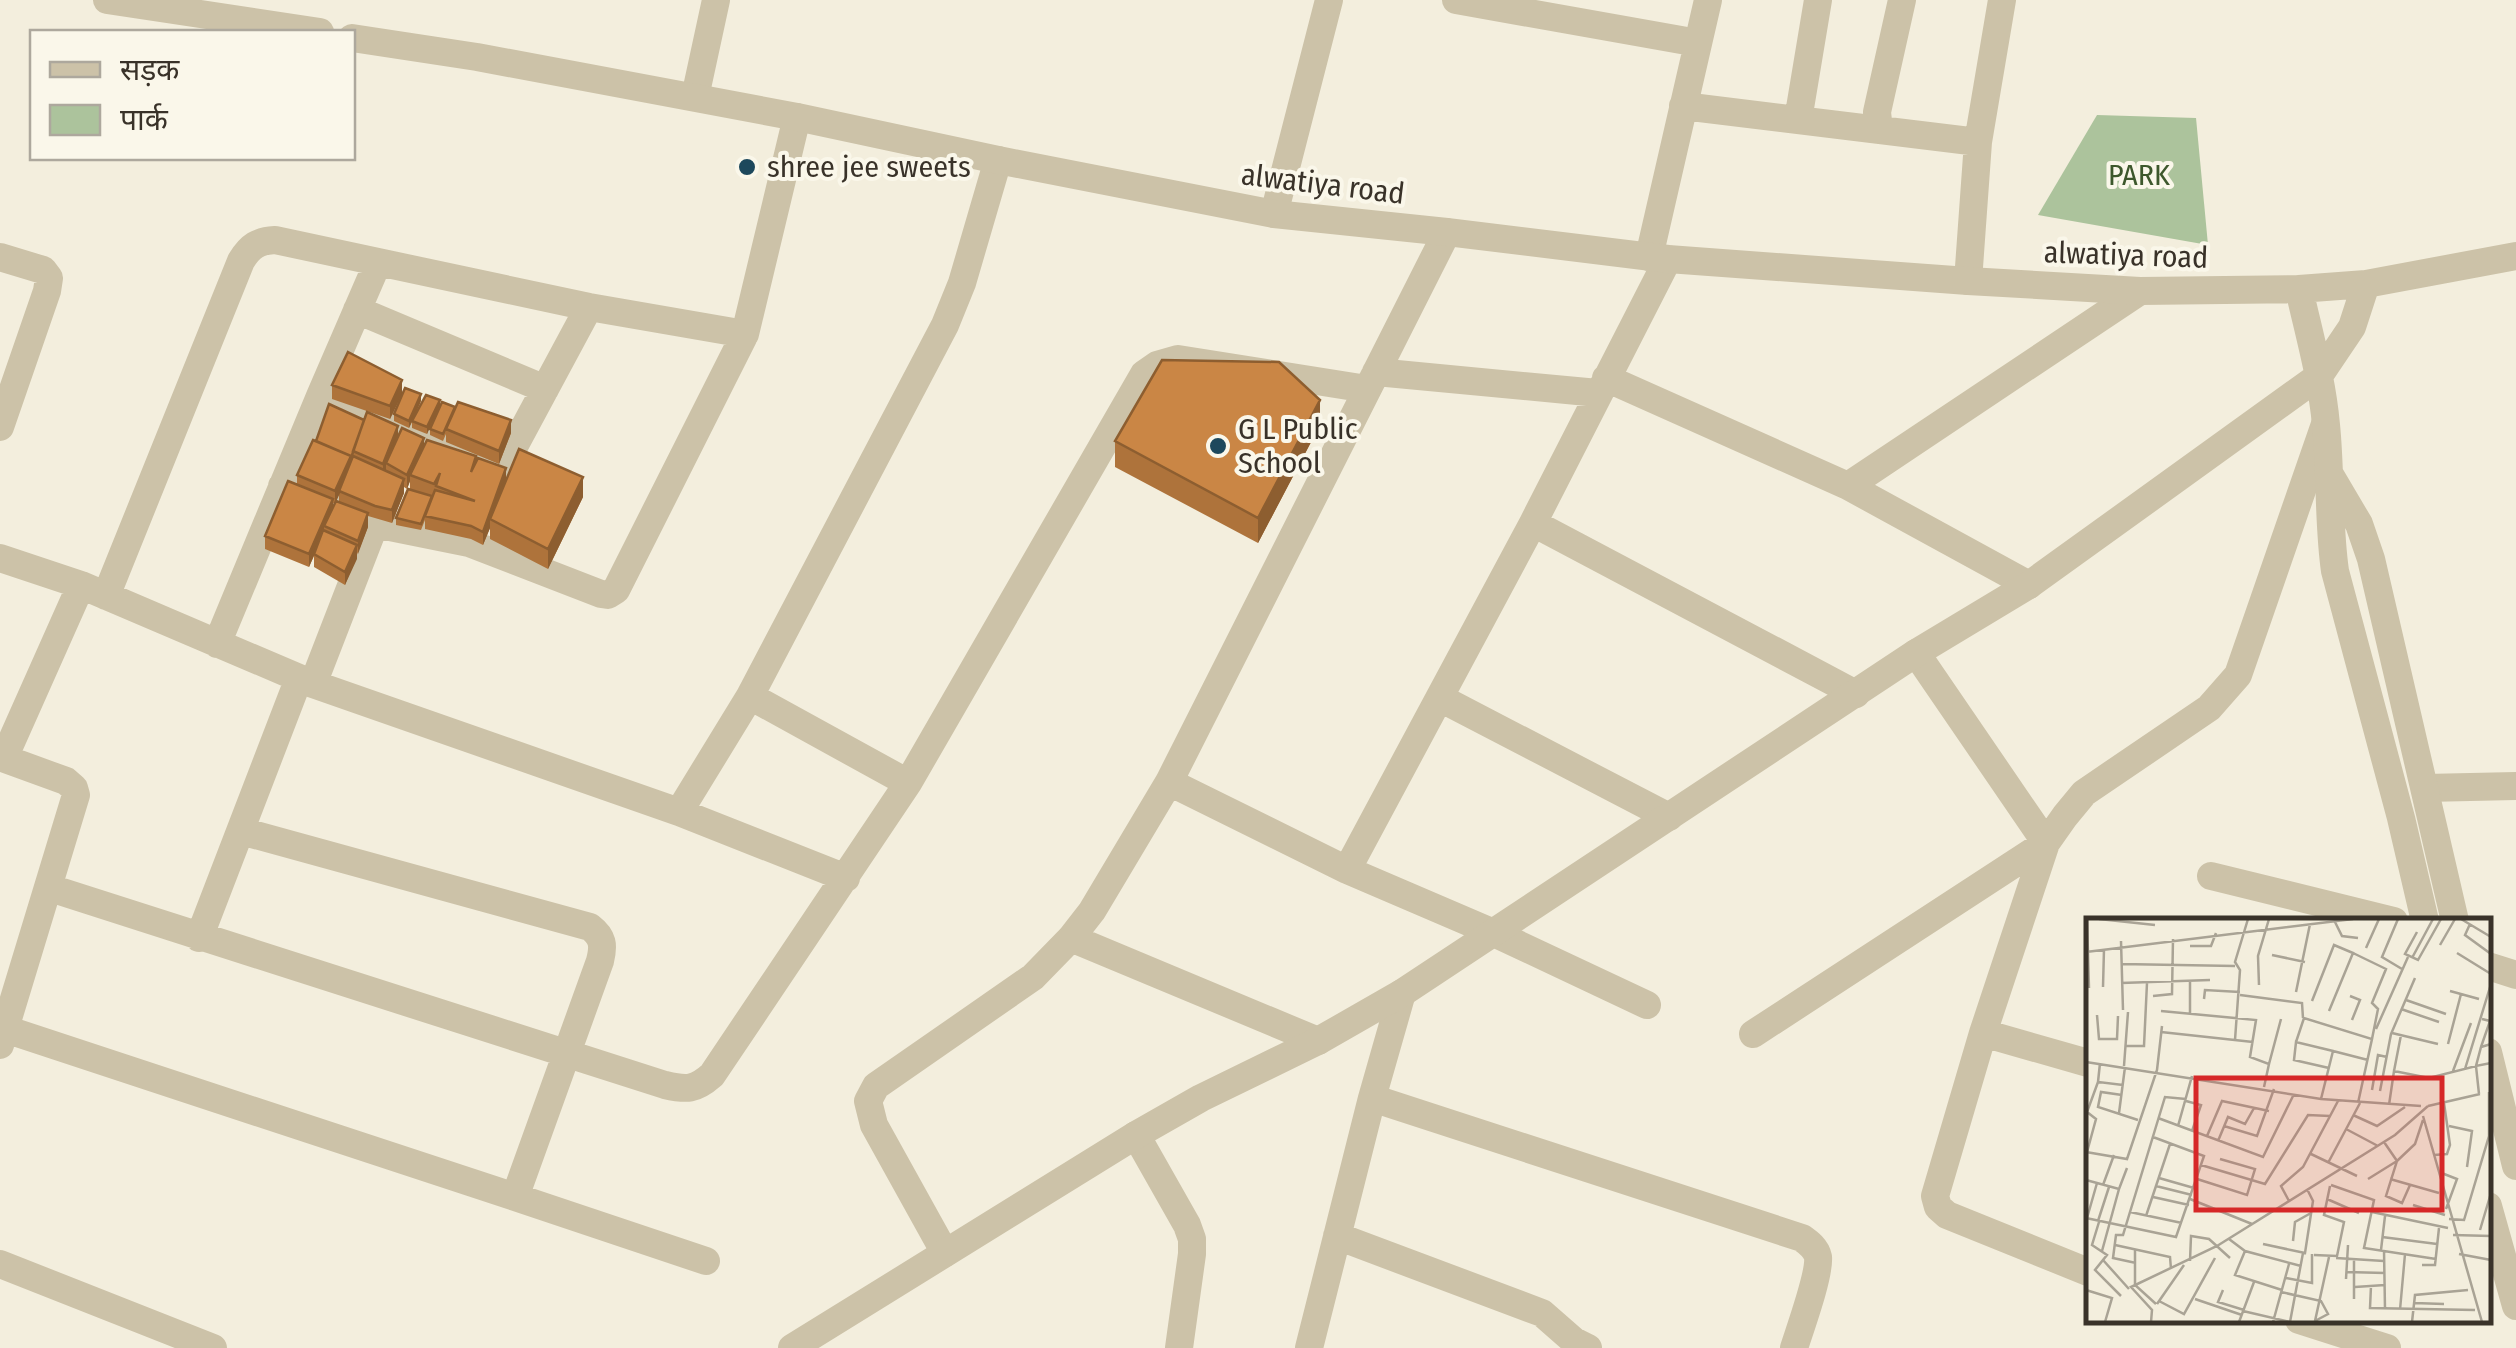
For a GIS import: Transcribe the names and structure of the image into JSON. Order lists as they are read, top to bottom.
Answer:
{
  "streets": {
    "street": ["alwatiya road"]
  },
  "parks": ["PARK"],
  "places": ["shree jee sweets", "G L Public School"],
  "legend": ["सड़क", "पार्क"]
}
